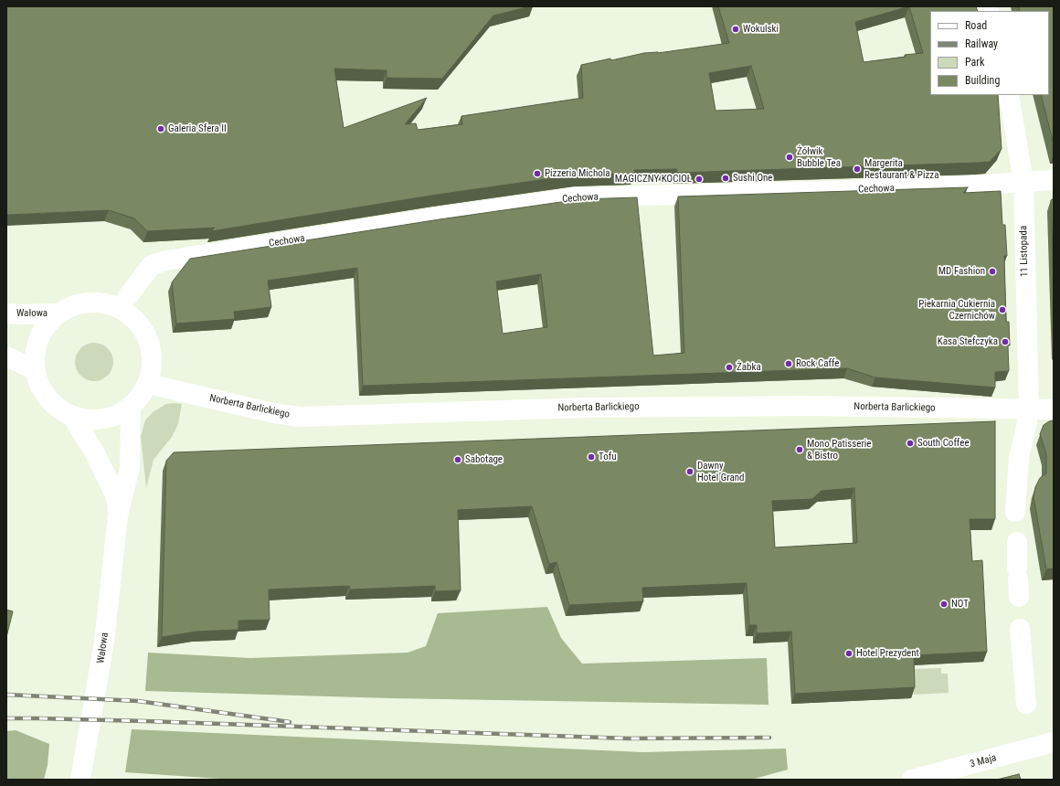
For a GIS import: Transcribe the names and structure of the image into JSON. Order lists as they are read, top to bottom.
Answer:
{
  "streets": {
    "street": [
      "Cechowa",
      "11 Listopada",
      "Wałowa",
      "Norberta Barlickiego",
      "3 Maja"
    ]
  },
  "crossings": [
    ["Cechowa", "11 Listopada"],
    ["11 Listopada", "Norberta Barlickiego"],
    ["Wałowa", "Norberta Barlickiego"]
  ],
  "places": [
    "Wokulski",
    "Galeria Sfera II",
    "Żółwik Bubble Tea",
    "Margerita Restaurant & Pizza",
    "Pizzeria Michola",
    "Sushi One",
    "MAGICZNY KOCIOŁ",
    "MD Fashion",
    "Piekarnia Cukiernia Czernichów",
    "Kasa Stefczyka",
    "Rock Caffe",
    "Żabka",
    "South Coffee",
    "Mono Patisserie & Bistro",
    "Tofu",
    "Sabotage",
    "Dawny Hotel Grand",
    "NOT",
    "Hotel Prezydent"
  ],
  "legend": [
    "Road",
    "Railway",
    "Park",
    "Building"
  ]
}
